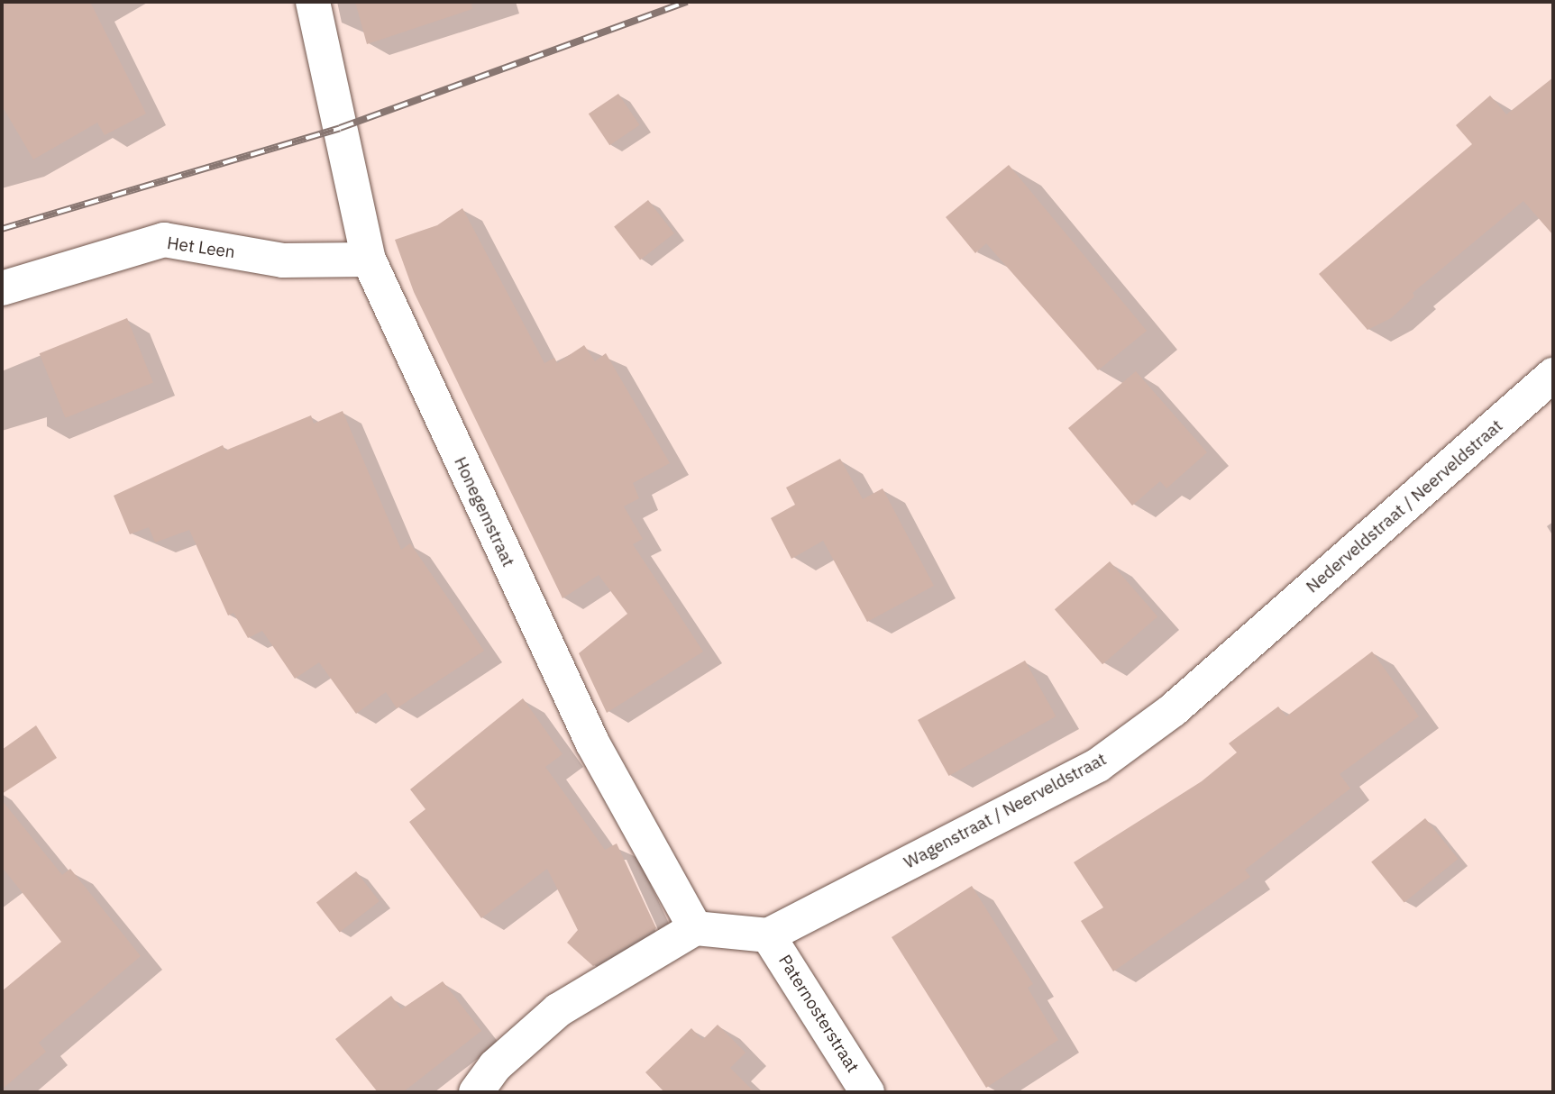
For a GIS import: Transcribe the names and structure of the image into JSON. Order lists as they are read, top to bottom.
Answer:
{
  "streets": {
    "street": [
      "Het Leen",
      "Nederveldstraat / Neerveldstraat",
      "Honegemstraat",
      "Wagenstraat / Neerveldstraat",
      "Paternosterstraat"
    ]
  },
  "crossings": [
    ["Het Leen", "Honegemstraat"],
    ["Nederveldstraat / Neerveldstraat", "Wagenstraat / Neerveldstraat"],
    ["Wagenstraat / Neerveldstraat", "Paternosterstraat"]
  ]
}
